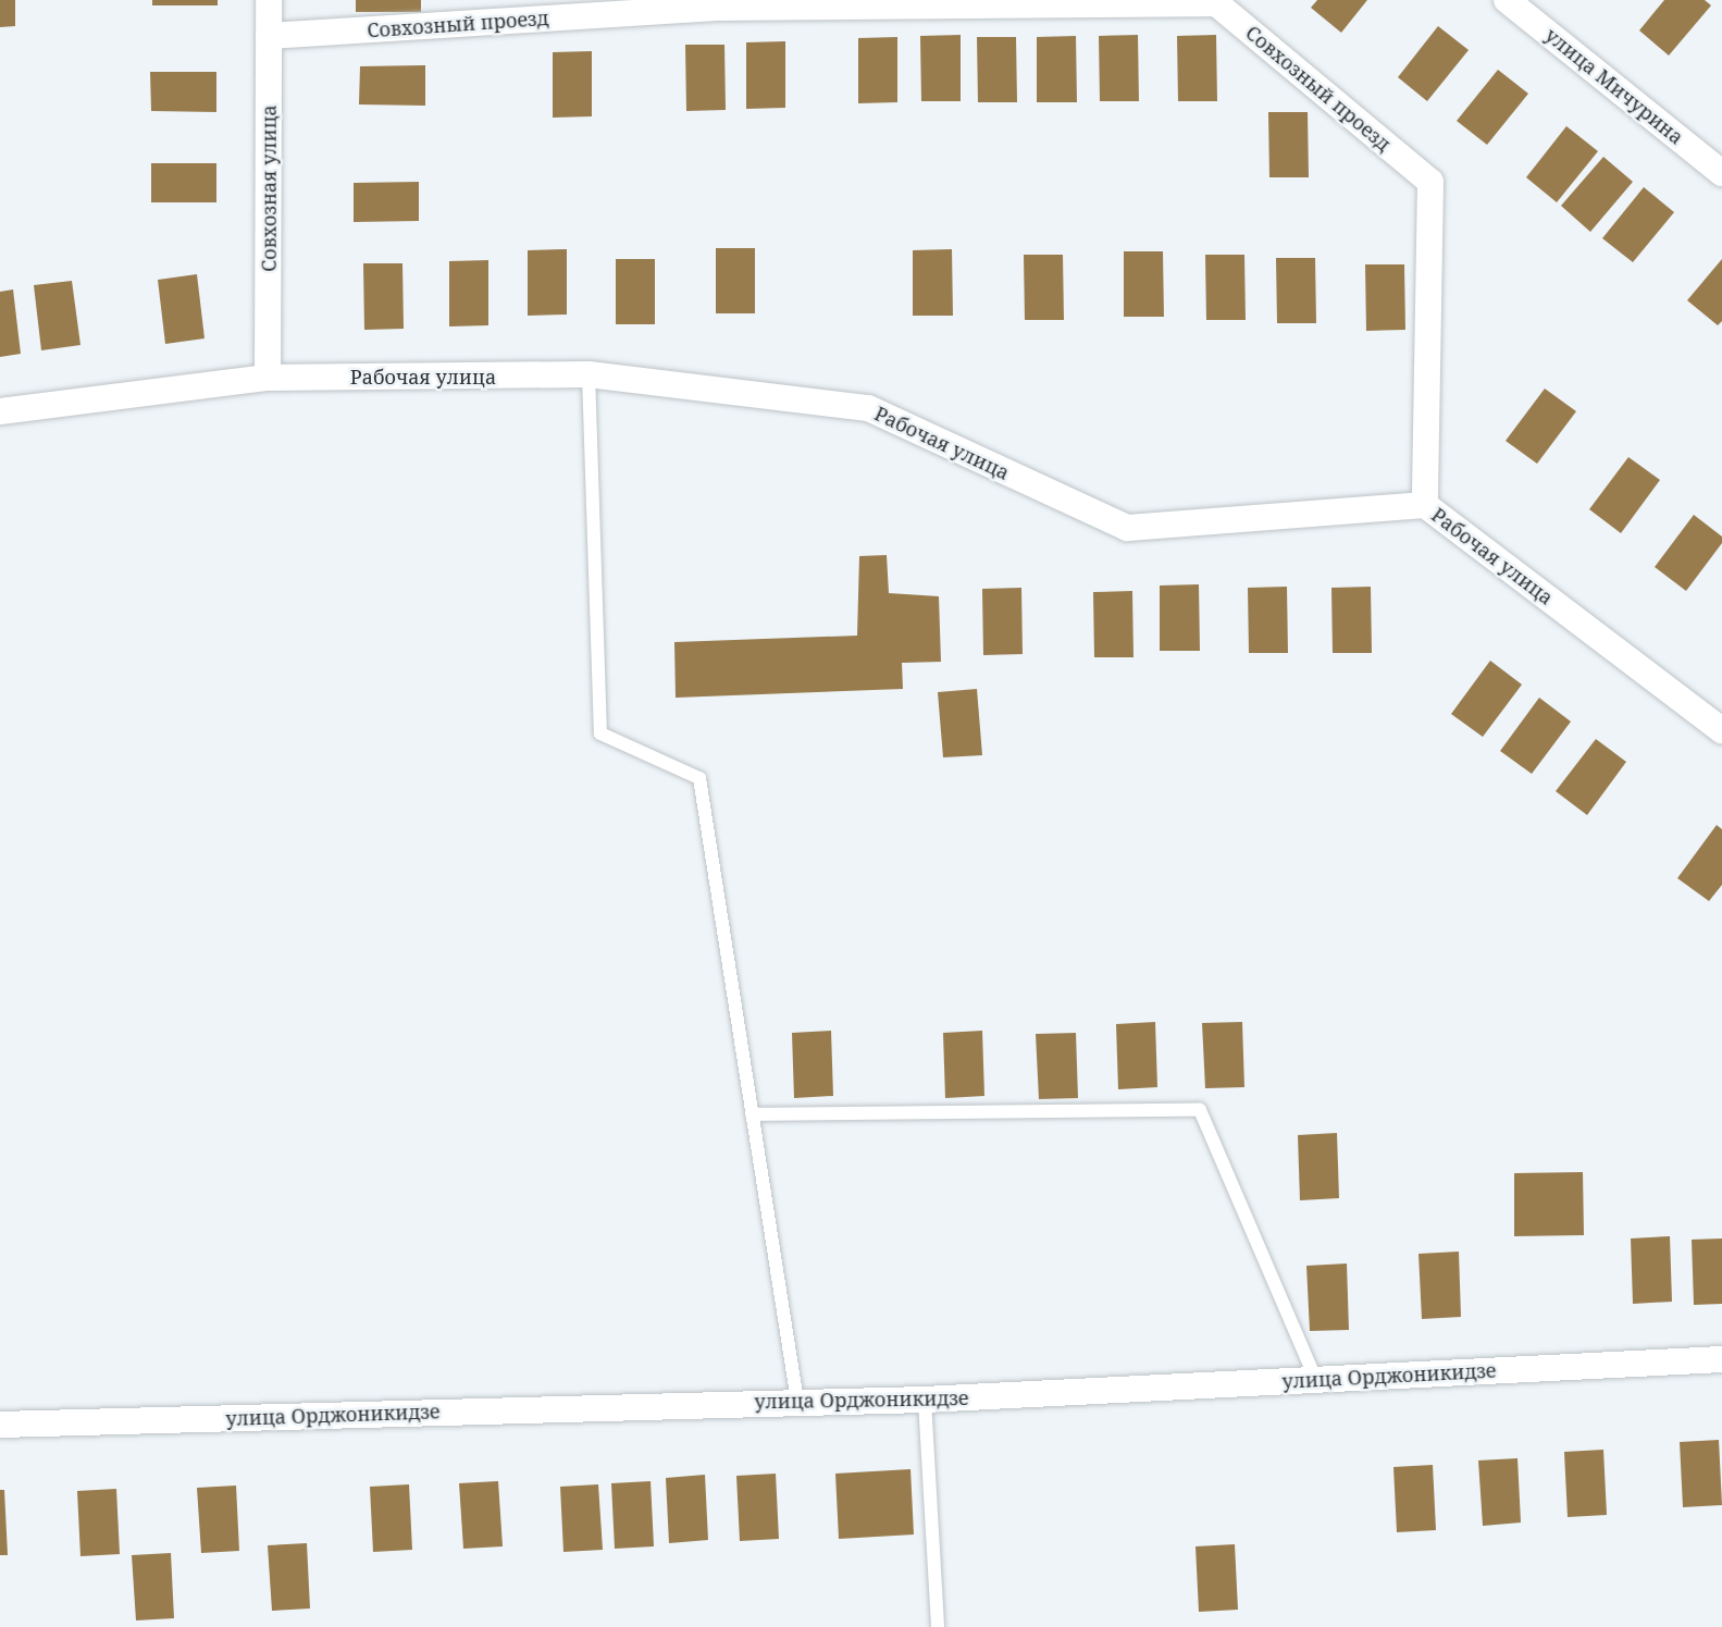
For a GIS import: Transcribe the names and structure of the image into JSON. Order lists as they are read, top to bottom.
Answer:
{
  "streets": {
    "street": [
      "Совхозный проезд",
      "улица Мичурина",
      "Совхозная улица",
      "Рабочая улица",
      "улица Орджоникидзе"
    ]
  },
  "crossings": [
    ["Совхозный проезд", "Совхозная улица"],
    ["Совхозный проезд", "Рабочая улица"],
    ["Совхозная улица", "Рабочая улица"]
  ]
}
